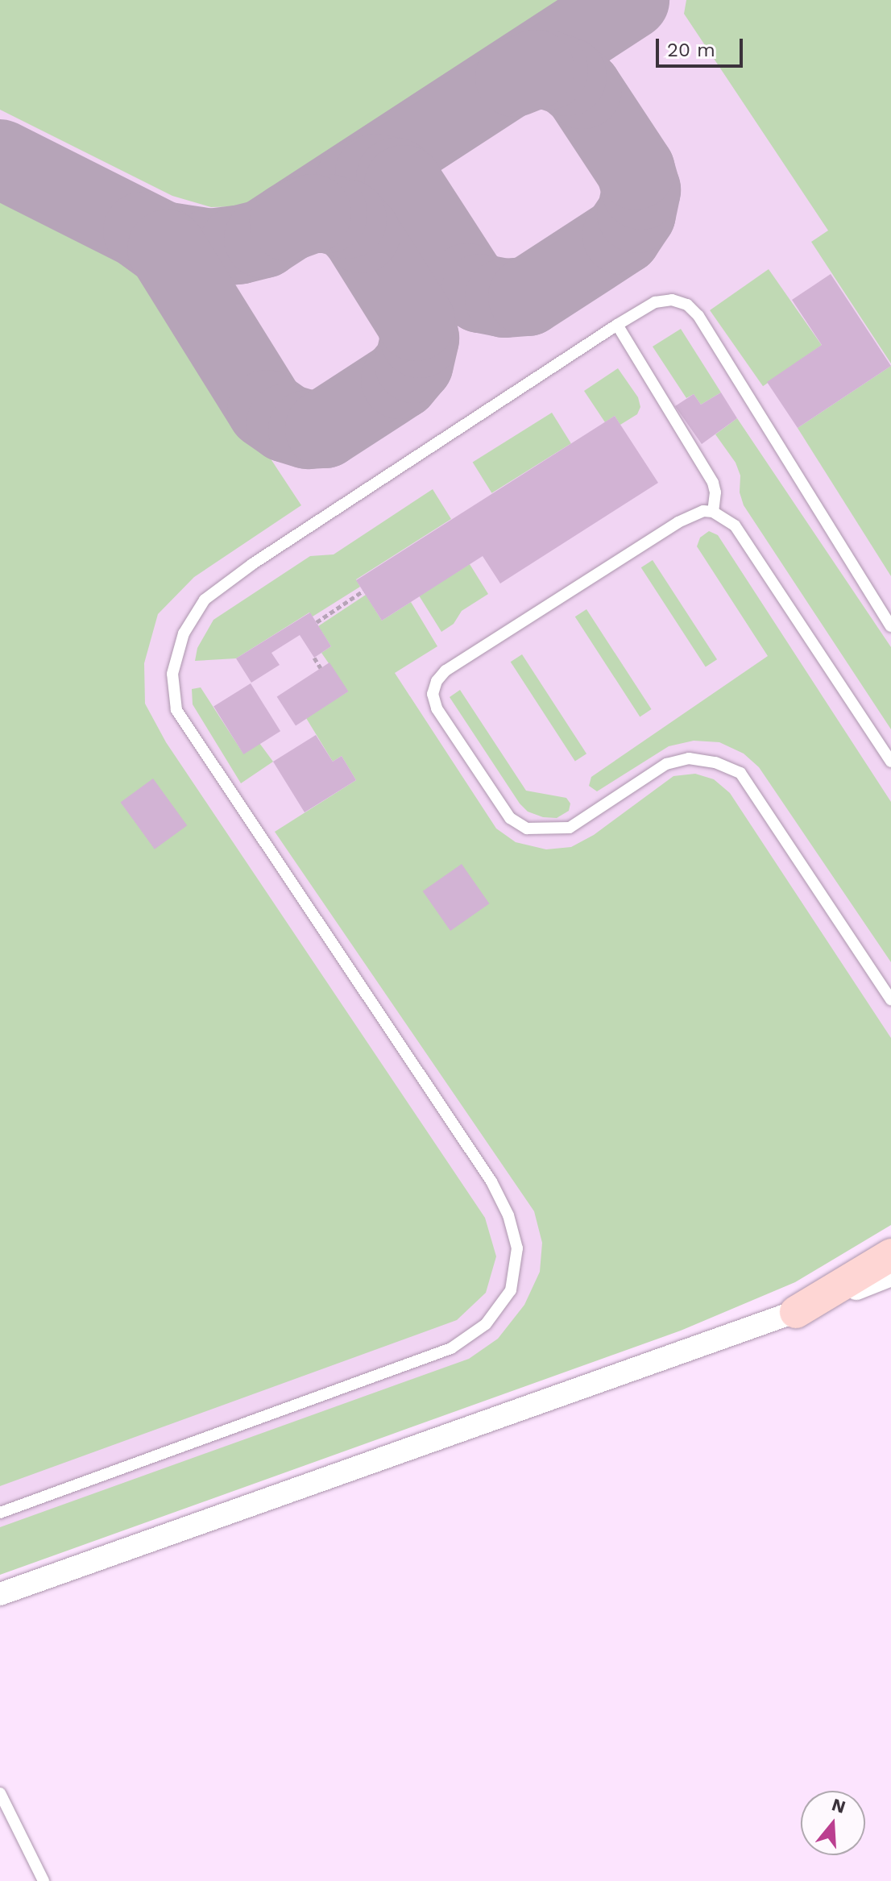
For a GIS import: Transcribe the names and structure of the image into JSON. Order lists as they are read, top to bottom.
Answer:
{
  "scale_bar": "20 m",
  "north": "top"
}
